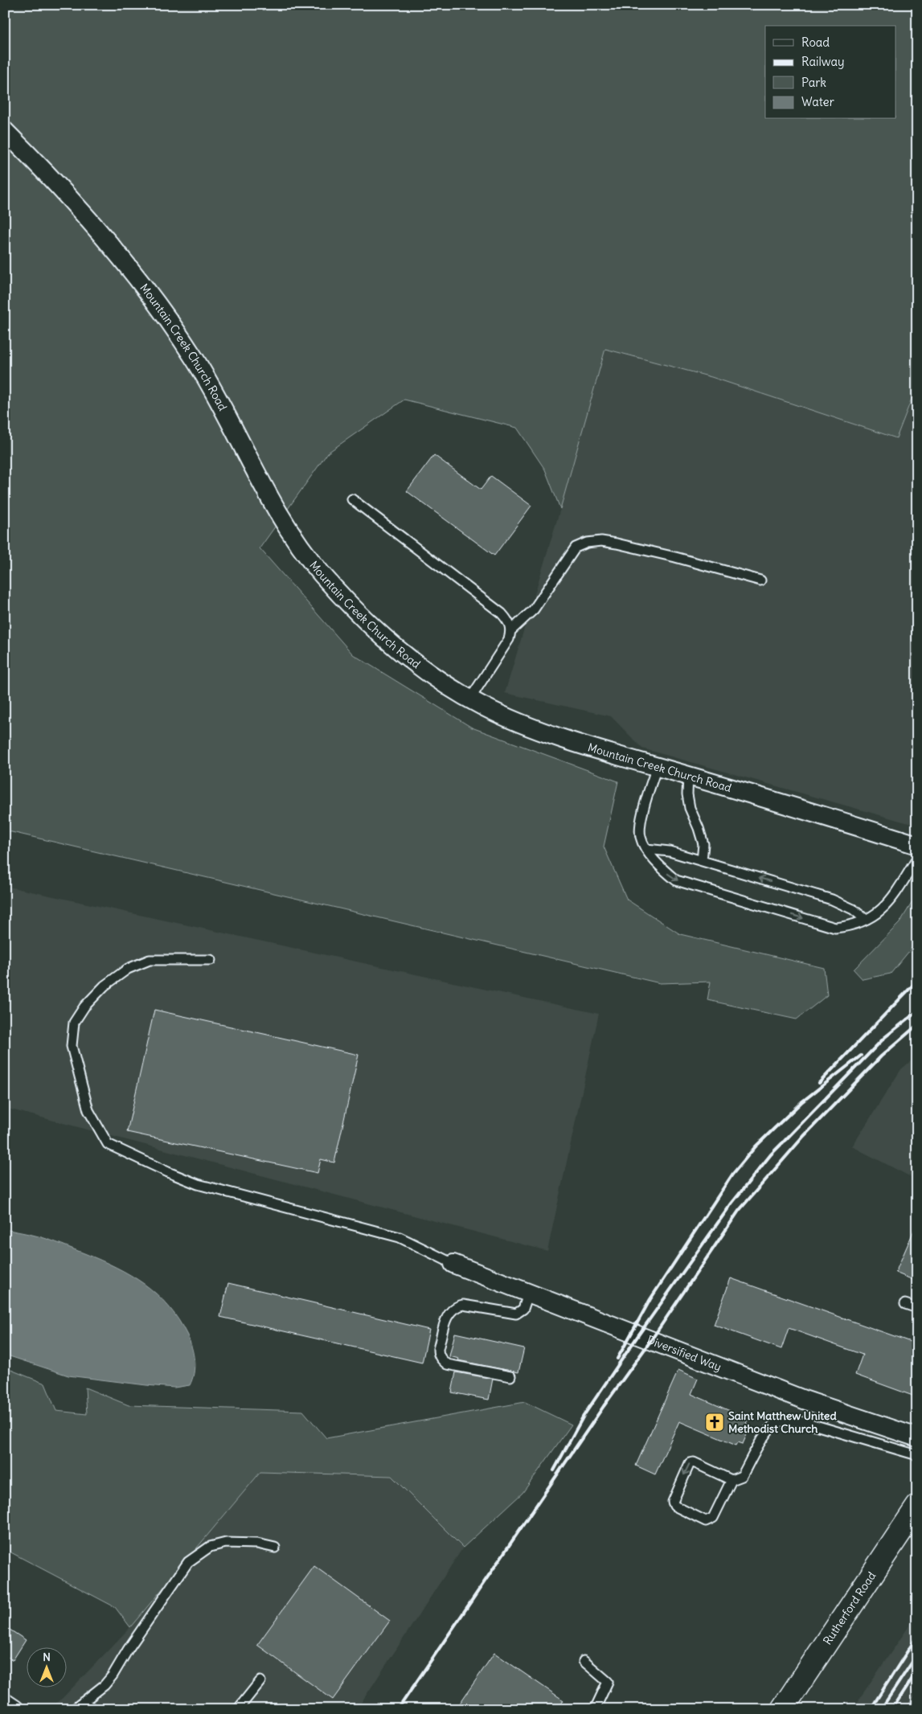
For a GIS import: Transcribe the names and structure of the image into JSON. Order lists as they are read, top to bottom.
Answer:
{
  "streets": {
    "street": ["Mountain Creek Church Road", "Diversified Way", "Rutherford Road"]
  },
  "places": {
    "church": ["Saint Matthew United Methodist Church"]
  },
  "legend": [
    "Road",
    "Railway",
    "Park",
    "Water"
  ],
  "north": "top"
}
